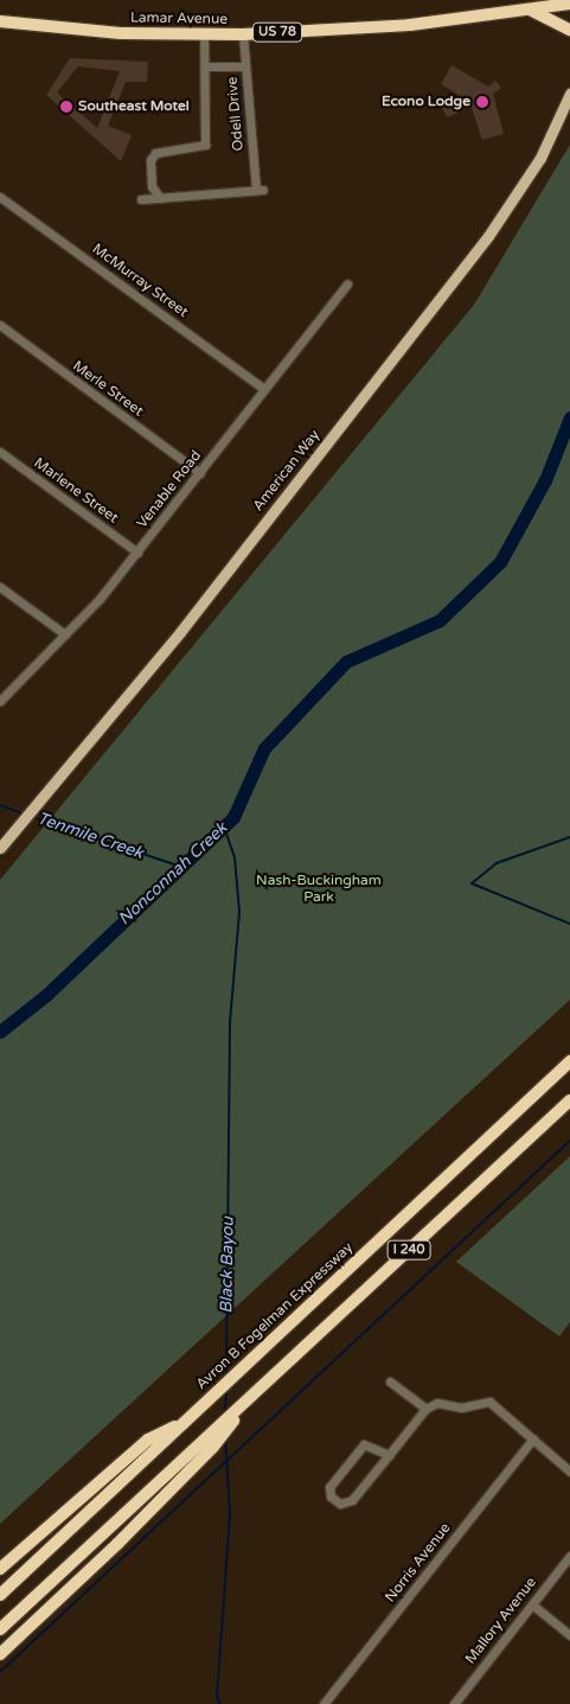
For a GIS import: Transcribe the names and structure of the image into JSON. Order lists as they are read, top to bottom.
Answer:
{
  "streets": {
    "highway": [
      "Lamar Avenue",
      "US 78",
      "I 240",
      "Avron B Fogelman Expressway"
    ],
    "main road": ["American Way"],
    "street": [
      "Odell Drive",
      "McMurray Street",
      "Merle Street",
      "Venable Road",
      "Marlene Street",
      "Norris Avenue",
      "Mallory Avenue"
    ]
  },
  "crossings": [
    ["Lamar Avenue", "Odell Drive"],
    ["McMurray Street", "Venable Road"],
    ["Merle Street", "Venable Road"],
    ["Venable Road", "Marlene Street"]
  ],
  "water": ["Tenmile Creek", "Nonconnah Creek", "Black Bayou"],
  "parks": ["Nash-Buckingham Park"],
  "places": ["Econo Lodge", "Southeast Motel"]
}
